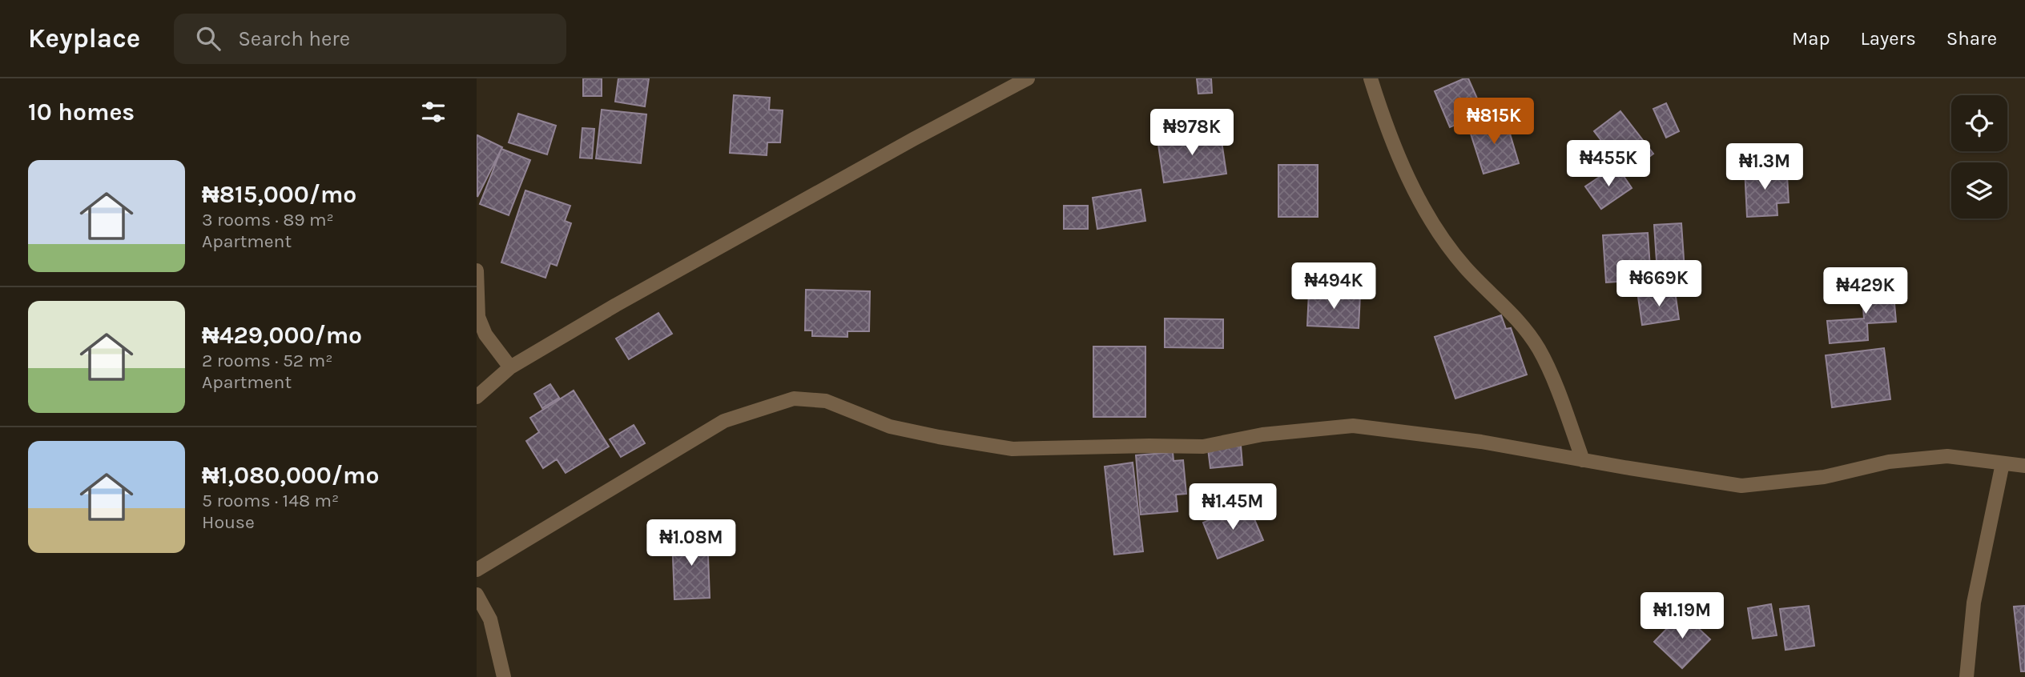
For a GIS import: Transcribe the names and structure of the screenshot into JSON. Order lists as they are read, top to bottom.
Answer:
{
  "page": {
    "header": "Keyplace",
    "search": "Search here",
    "nav": ["Map", "Layers", "Share"],
    "heading": "10 homes",
    "price": [
      "₦815K",
      "₦978K",
      "₦455K",
      "₦1.3M",
      "₦669K",
      "₦494K",
      "₦429K",
      "₦1.45M",
      "₦1.08M",
      "₦1.19M"
    ],
    "list": [
      {
        "name": "₦815,000/mo",
        "note": "3 rooms · 89 m² · Apartment"
      },
      {
        "name": "₦429,000/mo",
        "note": "2 rooms · 52 m² · Apartment"
      },
      {
        "name": "₦1,080,000/mo",
        "note": "5 rooms · 148 m² · House"
      }
    ]
  }
}
